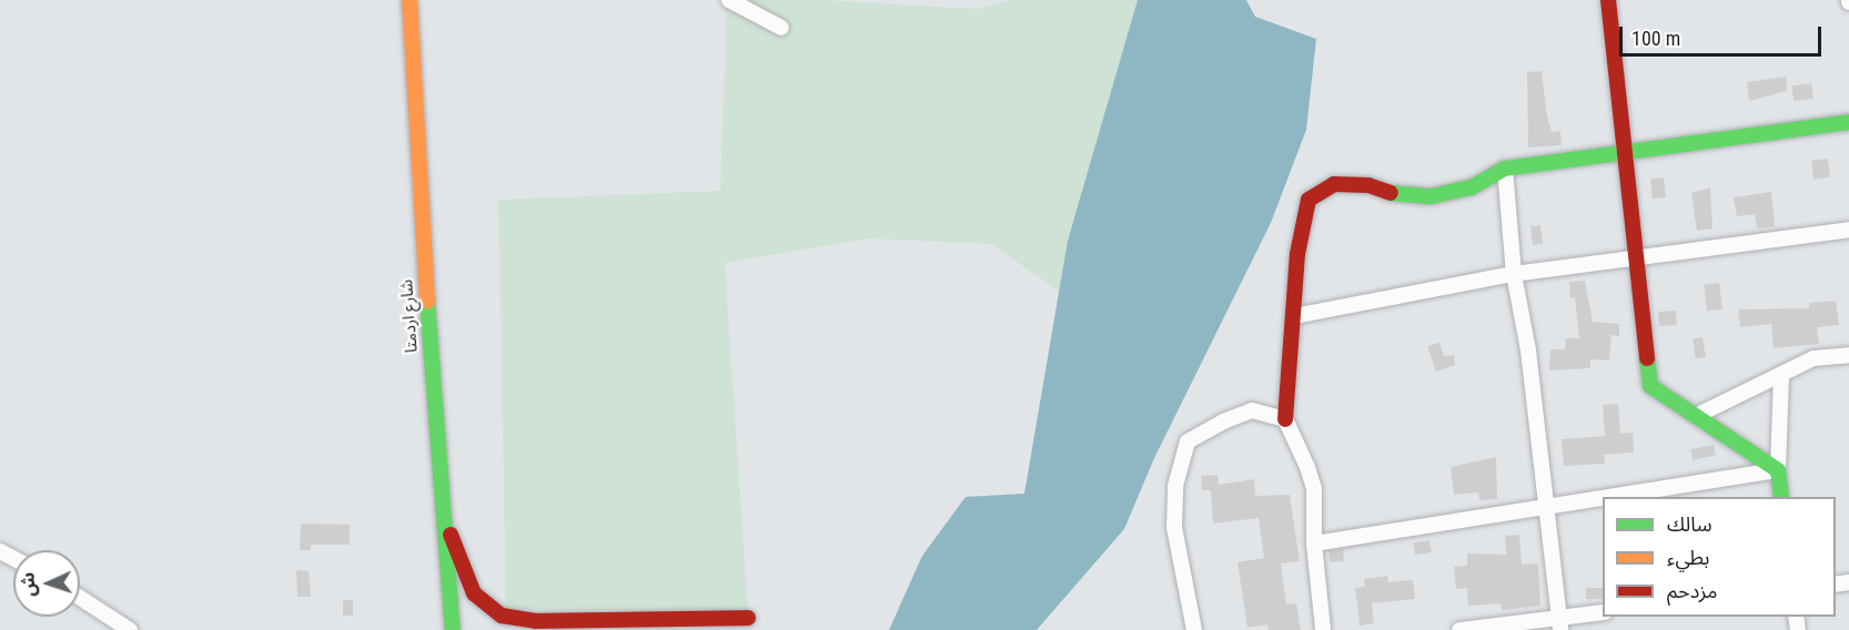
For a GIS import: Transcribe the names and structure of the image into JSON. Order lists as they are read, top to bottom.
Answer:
{
  "streets": {
    "street": ["شارع اردمتا"]
  },
  "legend": ["سالك", "بطيء", "مزدحم"],
  "scale_bar": "100 m",
  "north": "left"
}
